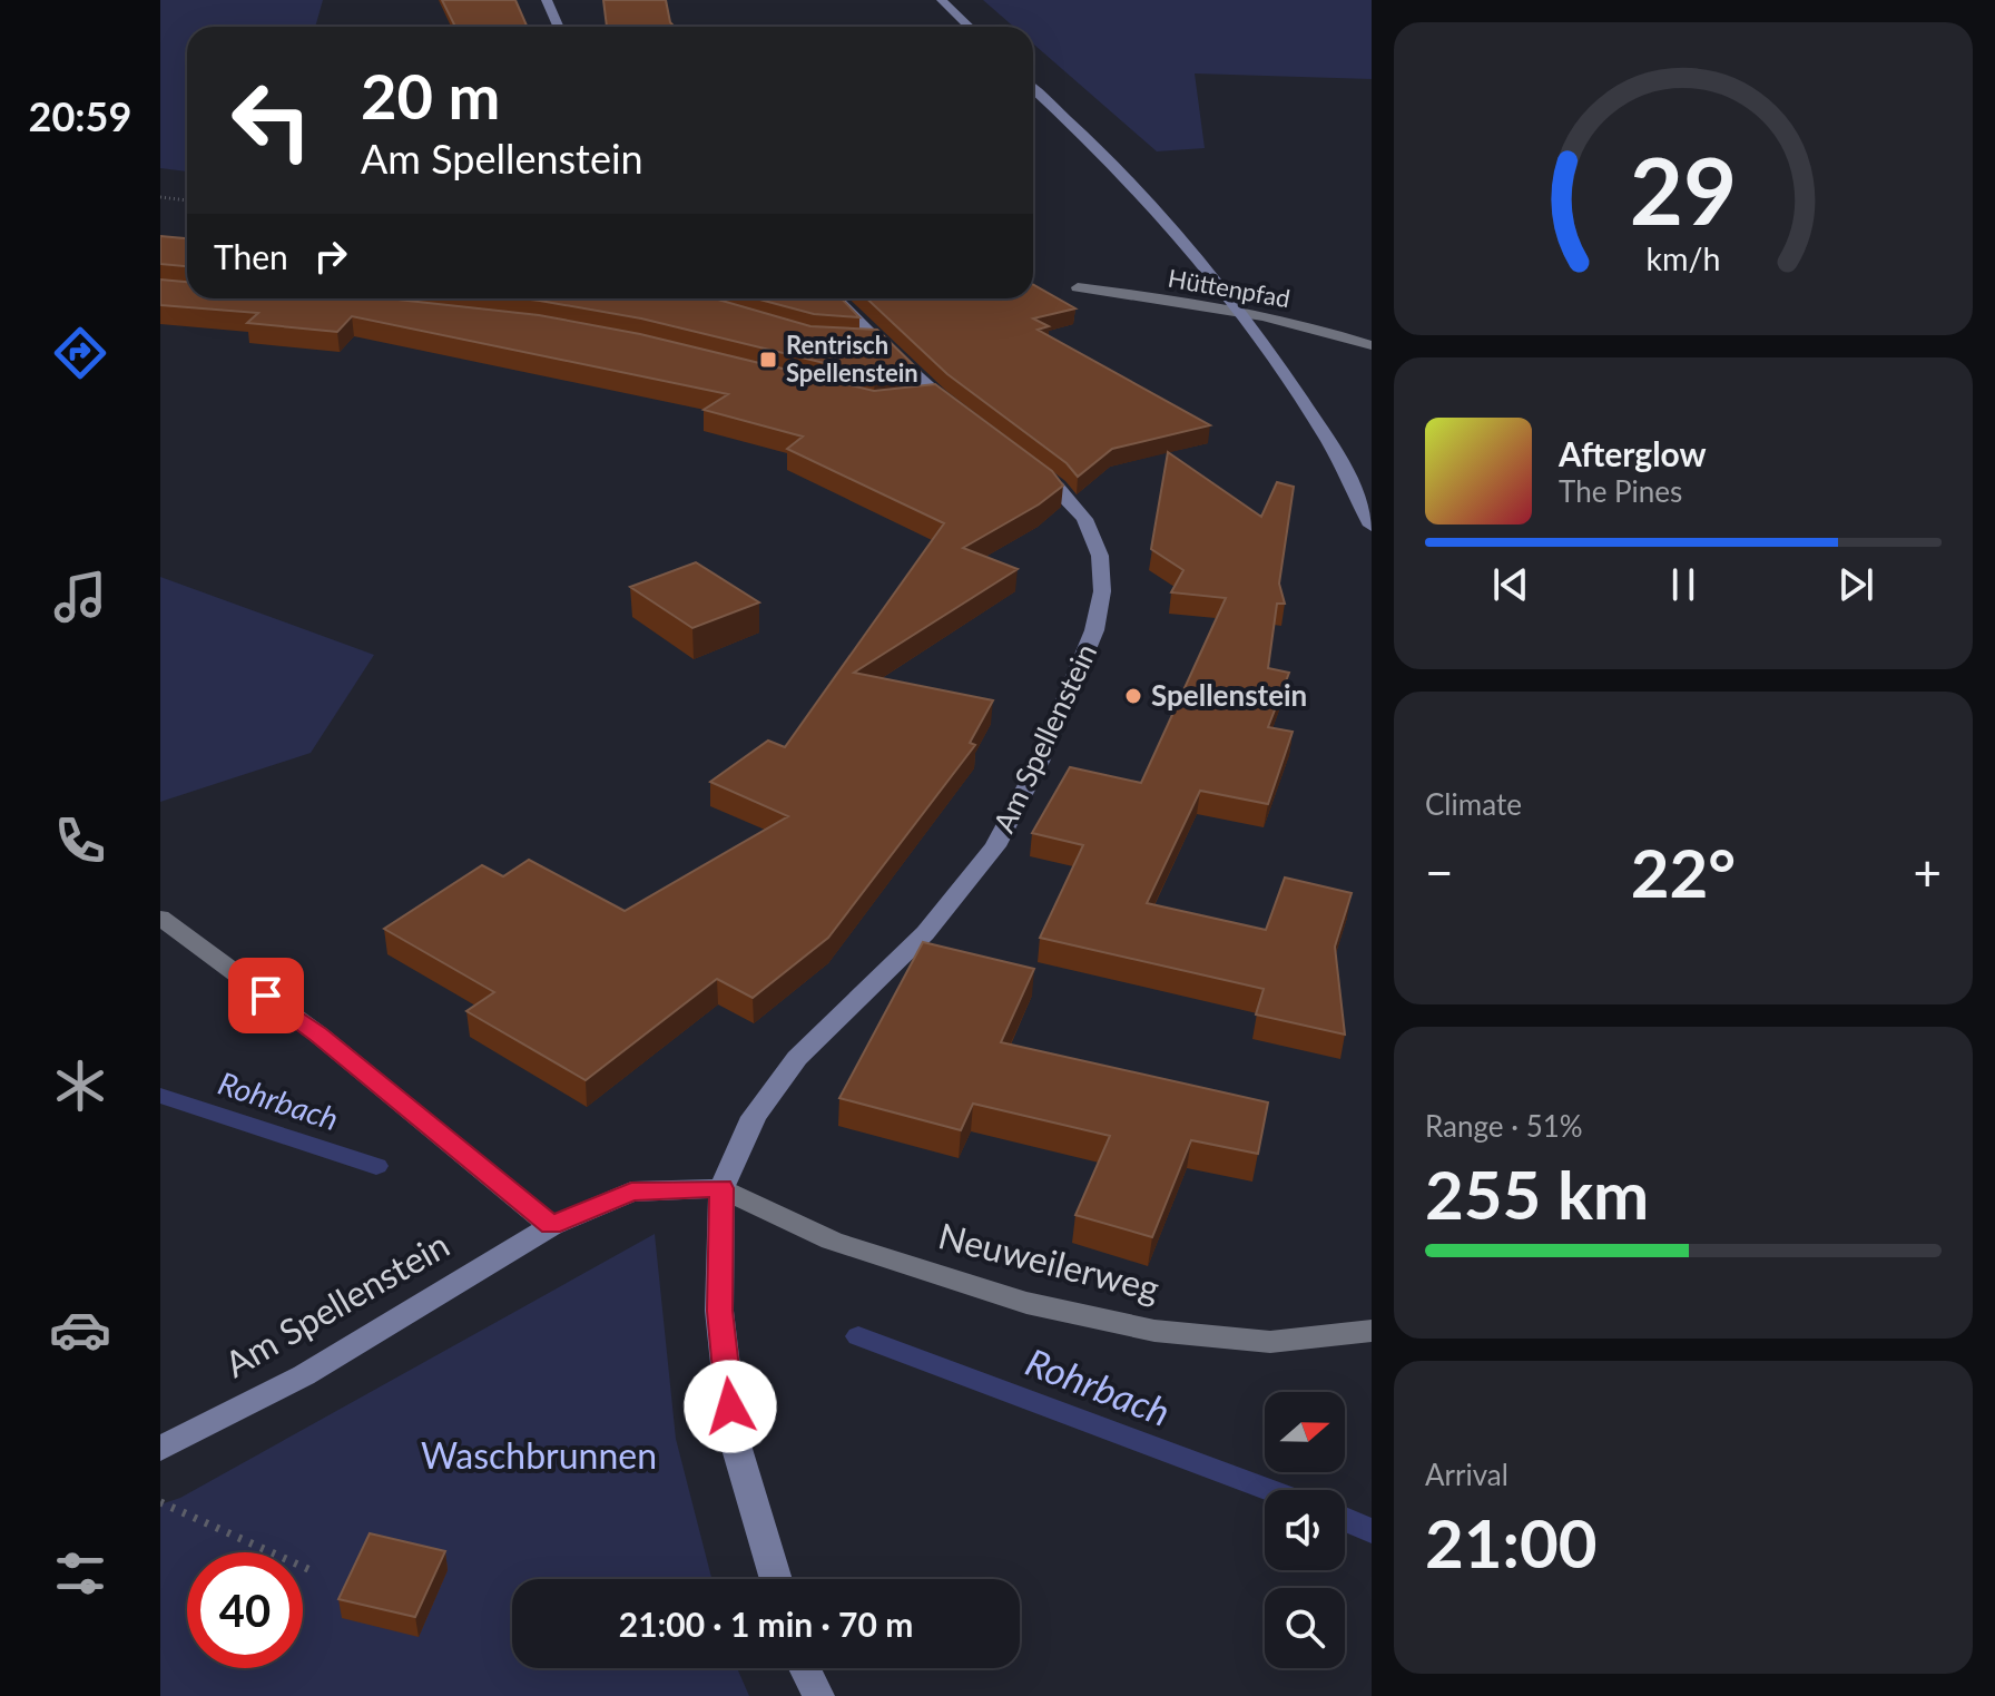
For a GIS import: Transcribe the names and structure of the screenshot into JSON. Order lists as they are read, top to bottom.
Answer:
{
  "streets": {
    "street": ["Hüttenpfad", "Am Spellenstein", "Neuweilerweg"]
  },
  "crossings": [
    ["Am Spellenstein", "Neuweilerweg"]
  ],
  "water": ["Rohrbach"],
  "parks": ["Waschbrunnen"],
  "places": {
    "transit": ["Rentrisch Spellenstein"],
    "other": ["Spellenstein"]
  },
  "north": "right",
  "page": {
    "tabs": "20:59",
    "turn": ["20 m", "Am Spellenstein"],
    "then": "Then",
    "song": ["Afterglow", "The Pines"],
    "tile": [
      "Climate",
      ["Range · 51%", "255 km"],
      ["Arrival", "21:00"]
    ],
    "heat": ["−", "22°", "+"],
    "limit": "40",
    "trip": "21:00 · 1 min · 70 m",
    "gauge": ["29", "km/h"]
  }
}
